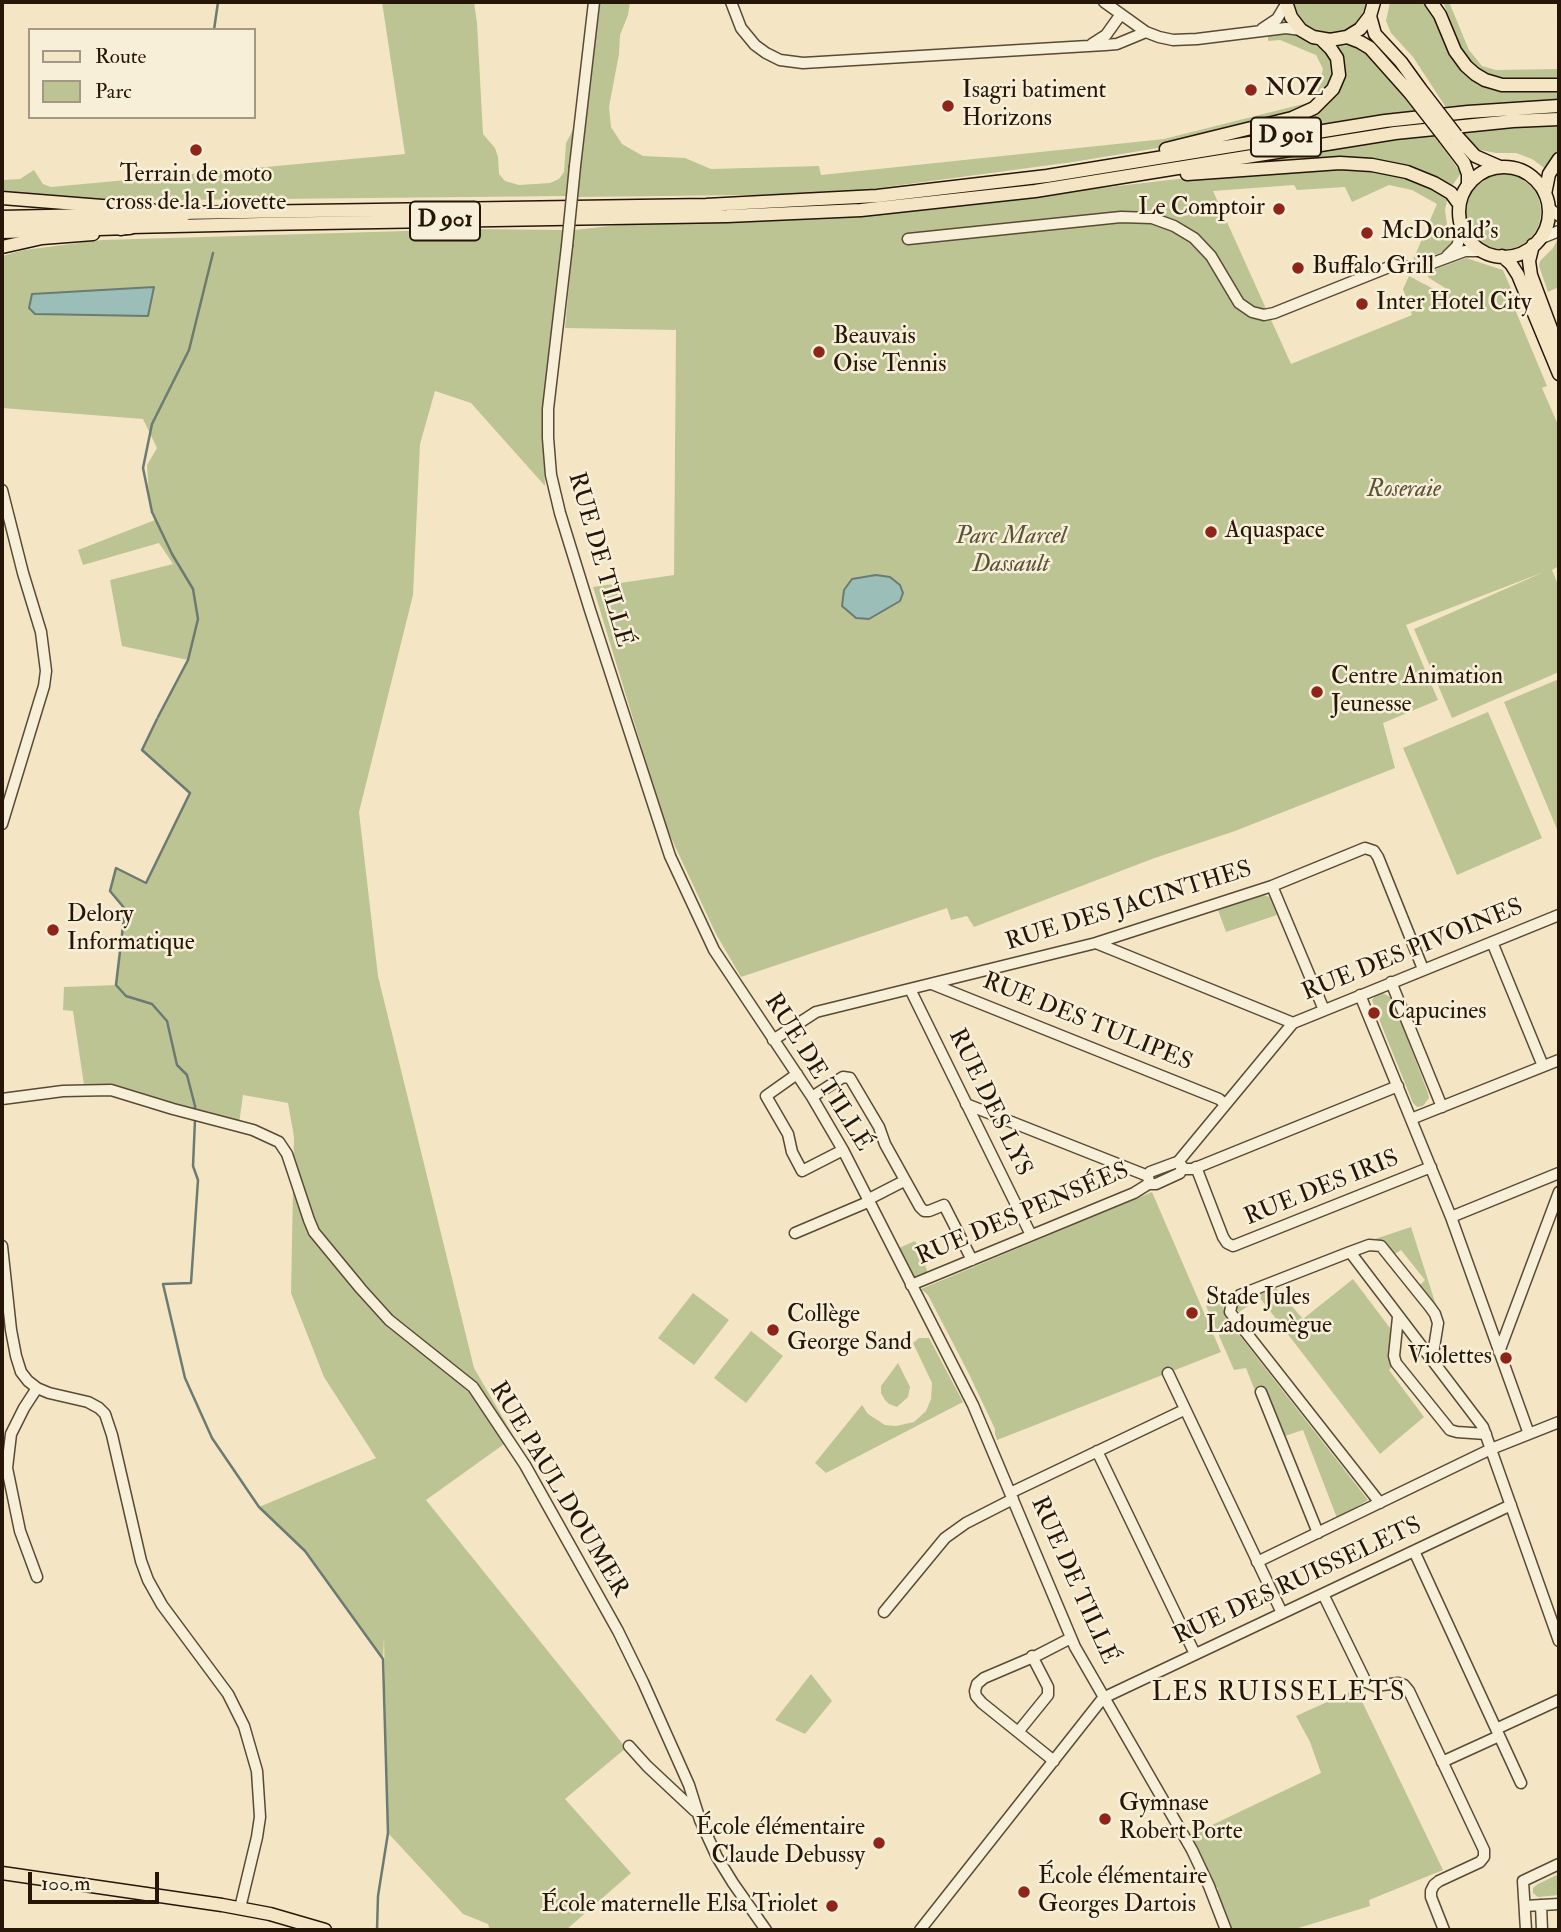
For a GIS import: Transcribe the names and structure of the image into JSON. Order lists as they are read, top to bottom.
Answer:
{
  "streets": {
    "highway": ["D 901"],
    "street": [
      "RUE DE TILLÉ",
      "RUE DES JACINTHES",
      "RUE DES PIVOINES",
      "RUE DES TULIPES",
      "RUE DES LYS",
      "RUE DES IRIS",
      "RUE DES PENSÉES",
      "RUE PAUL DOUMER",
      "RUE DES RUISSELETS"
    ]
  },
  "crossings": [
    ["RUE DE TILLÉ", "RUE DES JACINTHES"],
    ["RUE DE TILLÉ", "RUE DES PENSÉES"],
    ["RUE DE TILLÉ", "RUE DES RUISSELETS"],
    ["RUE DES JACINTHES", "RUE DES PIVOINES"],
    ["RUE DES JACINTHES", "RUE DES TULIPES"],
    ["RUE DES JACINTHES", "RUE DES LYS"],
    ["RUE DES PIVOINES", "RUE DES TULIPES"],
    ["RUE DES PIVOINES", "RUE DES PENSÉES"],
    ["RUE DES LYS", "RUE DES PENSÉES"],
    ["RUE DES IRIS", "RUE DES PENSÉES"]
  ],
  "districts": ["LES RUISSELETS"],
  "parks": ["Roseraie", "Parc Marcel Dassault"],
  "places": [
    "NOZ",
    "Isagri batiment Horizons",
    "Terrain de moto cross de la Liovette",
    "Le Comptoir",
    "McDonald's",
    "Buffalo Grill",
    "Inter Hotel City",
    "Beauvais Oise Tennis",
    "Aquaspace",
    "Centre Animation Jeunesse",
    "Delory Informatique",
    "Capucines",
    "Stade Jules Ladoumègue",
    "Collège George Sand",
    "Violettes",
    "Gymnase Robert Porte",
    "École élémentaire Claude Debussy",
    "École élémentaire Georges Dartois",
    "École maternelle Elsa Triolet"
  ],
  "legend": ["Route", "Parc"],
  "scale_bar": "100 m"
}
